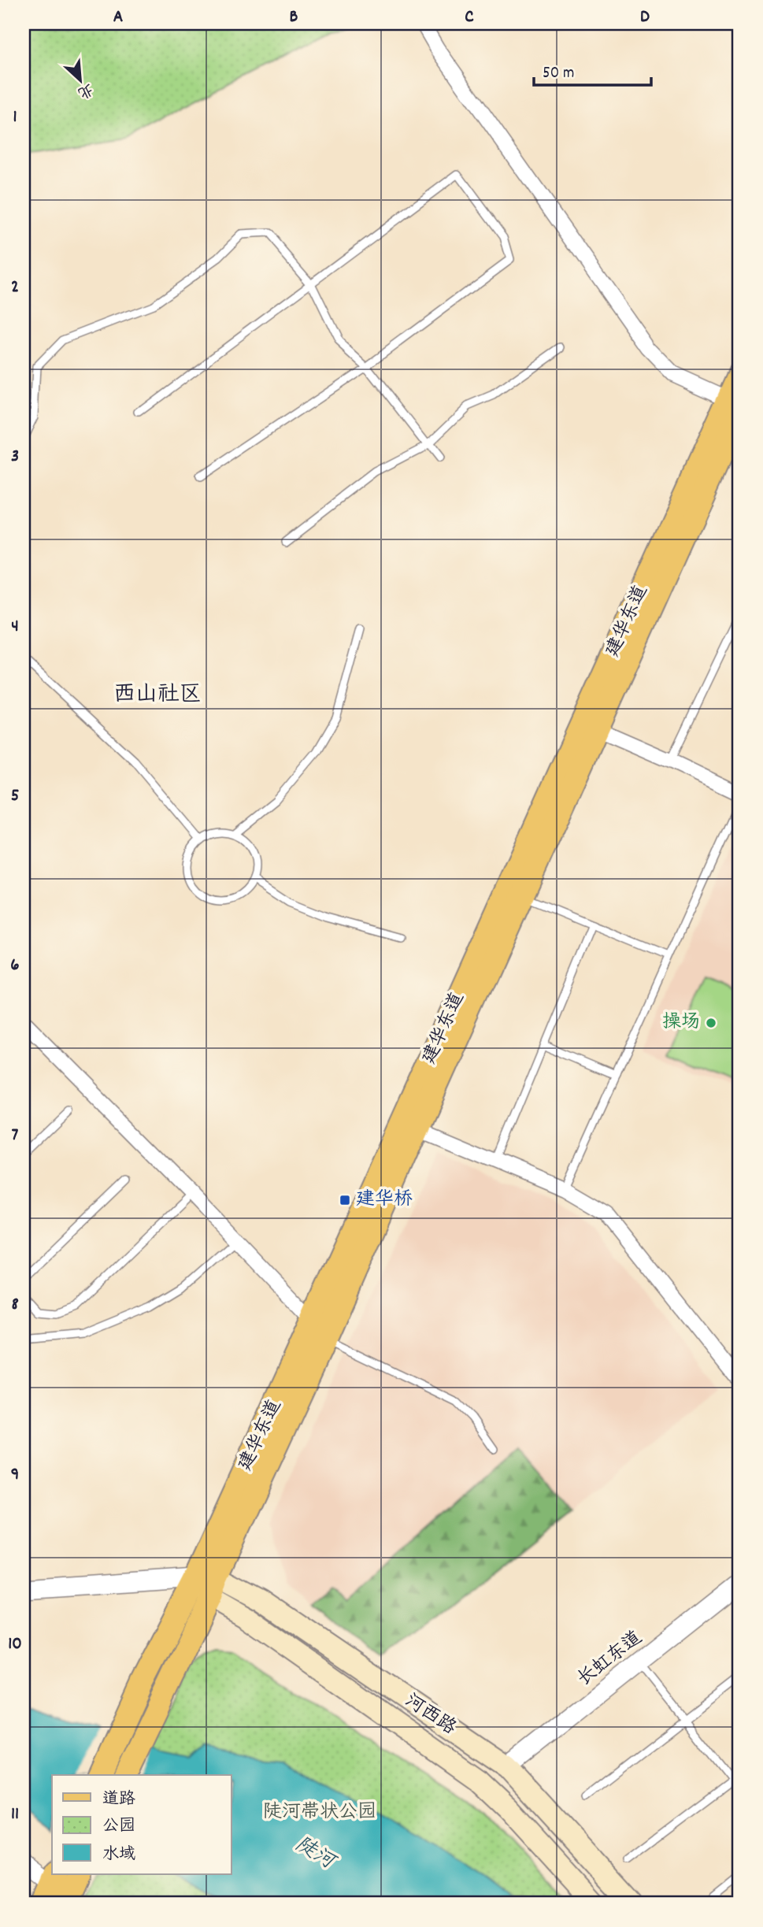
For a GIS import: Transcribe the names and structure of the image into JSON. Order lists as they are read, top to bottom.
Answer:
{
  "streets": {
    "main road": ["建华东道", "河西路"],
    "street": ["长虹东道"]
  },
  "crossings": [
    ["建华东道", "河西路"],
    ["长虹东道", "河西路"]
  ],
  "districts": ["西山社区"],
  "water": ["陡河"],
  "parks": ["陡河带状公园"],
  "places": {
    "other": ["操场"],
    "transit": ["建华桥"]
  },
  "legend": ["道路", "公园", "水域"],
  "scale_bar": "50 m",
  "north": "bottom right",
  "grid": {
    "columns": [
      "A",
      "B",
      "C",
      "D"
    ],
    "rows": [
      "1",
      "2",
      "3",
      "4",
      "5",
      "6",
      "7",
      "8",
      "9",
      "10",
      "11"
    ]
  }
}
